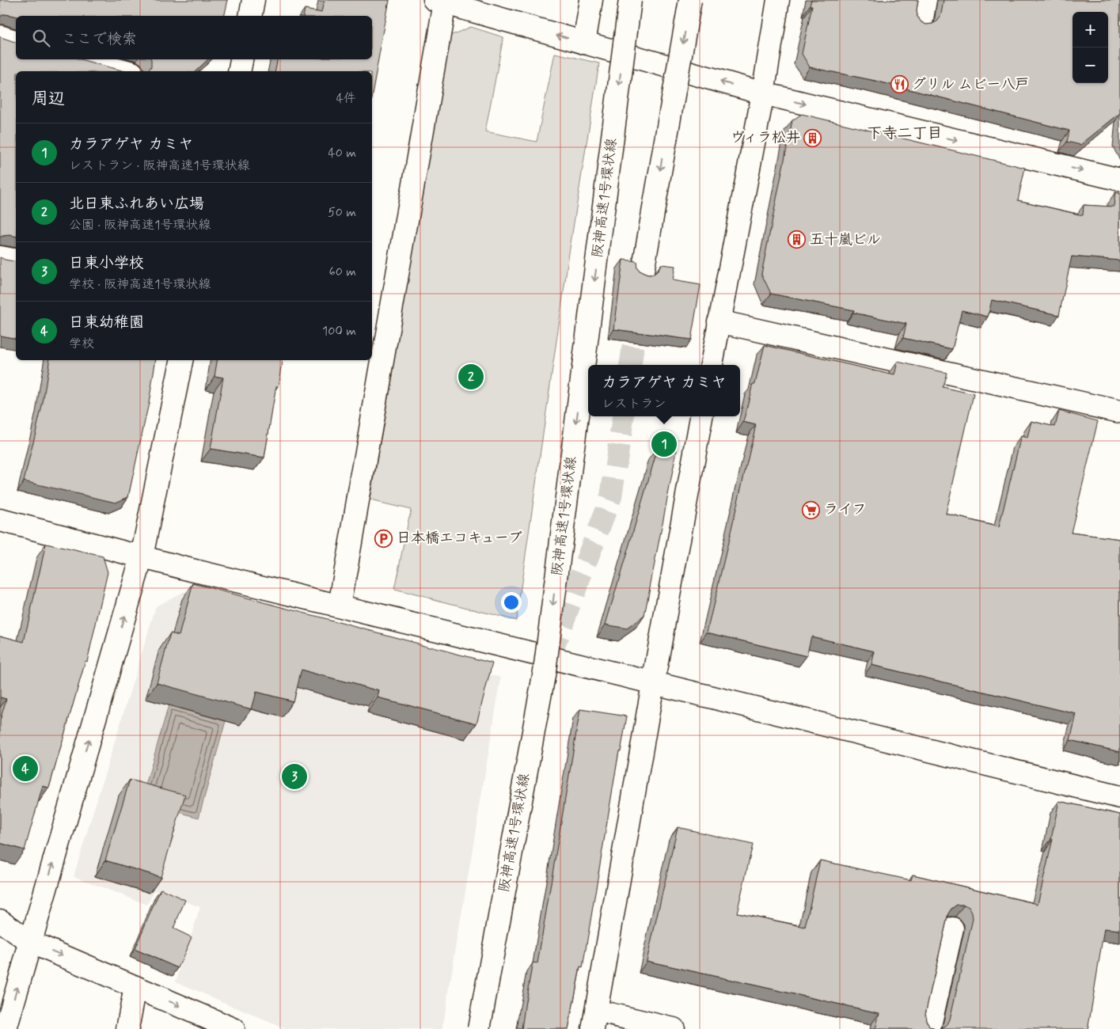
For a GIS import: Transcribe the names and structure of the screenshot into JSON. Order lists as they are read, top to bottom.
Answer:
{
  "streets": {
    "main road": ["阪神高速1号環状線"]
  },
  "districts": ["下寺二丁目"],
  "places": {
    "restaurant": ["グリル ムビー八戸"],
    "building": ["ヴィラ松井", "五十嵐ビル"],
    "supermarket": ["ライフ"],
    "parking": ["日本橋エコキューブ"]
  },
  "page": {
    "map_buttons": ["+", "−"],
    "search": "ここで検索",
    "heading": ["周辺", "4件"],
    "list": [
      {
        "mark": "1",
        "name": "カラアゲヤ カミヤ",
        "note": "レストラン · 阪神高速1号環状線",
        "value": "40 m"
      },
      {
        "mark": "2",
        "name": "北日東ふれあい広場",
        "note": "公園 · 阪神高速1号環状線",
        "value": "50 m"
      },
      {
        "mark": "3",
        "name": "日東小学校",
        "note": "学校 · 阪神高速1号環状線",
        "value": "60 m"
      },
      {
        "mark": "4",
        "name": "日東幼稚園",
        "note": "学校",
        "value": "100 m"
      }
    ],
    "pins": [
      "2",
      "1",
      "4",
      "3"
    ],
    "popup": ["カラアゲヤ カミヤ", "レストラン"]
  }
}
